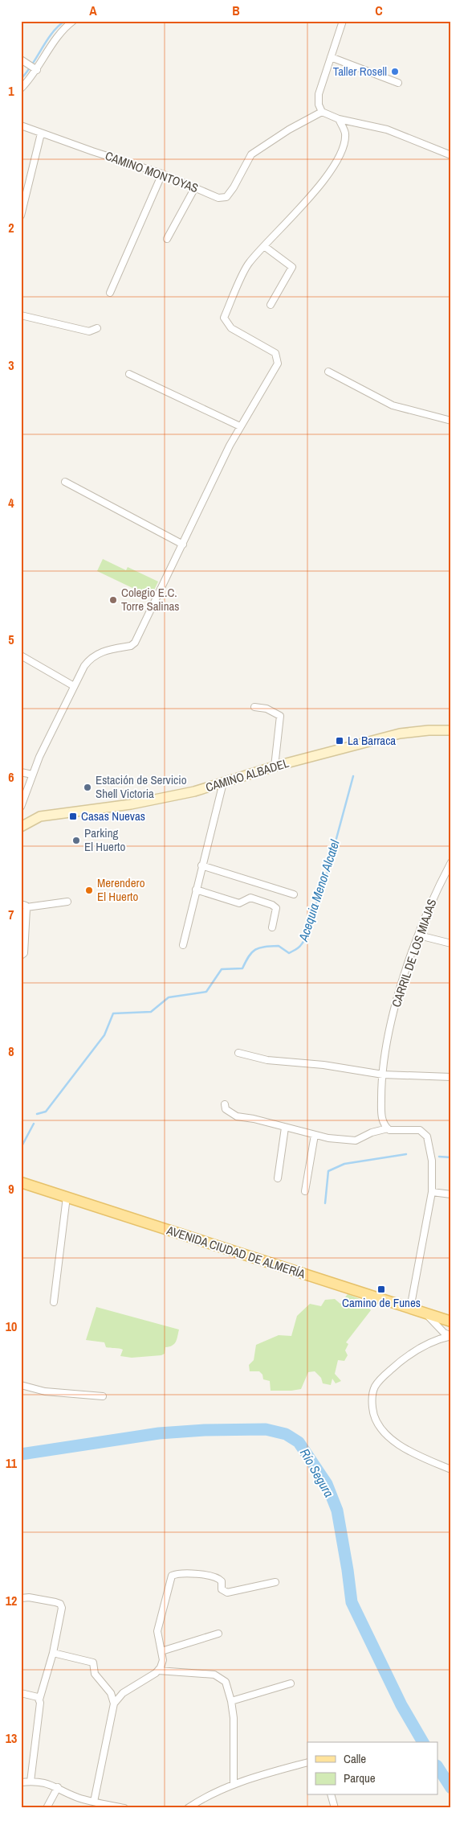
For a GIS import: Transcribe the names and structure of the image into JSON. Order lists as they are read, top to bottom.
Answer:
{
  "streets": {
    "main road": ["CAMINO ALBADEL", "AVENIDA CIUDAD DE ALMERÍA"],
    "street": ["CAMINO MONTOYAS", "CARRIL DE LOS MIAJAS"]
  },
  "water": ["Acequia Menor Alcatel", "Río Segura"],
  "places": {
    "other": [
      "Taller Rosell",
      "Colegio E.C. Torre Salinas",
      "Estación de Servicio Shell Victoria",
      "Parking El Huerto",
      "Merendero El Huerto"
    ],
    "transit": ["La Barraca", "Casas Nuevas", "Camino de Funes"]
  },
  "legend": ["Calle", "Parque"],
  "grid": {
    "columns": ["A", "B", "C"],
    "rows": [
      "1",
      "2",
      "3",
      "4",
      "5",
      "6",
      "7",
      "8",
      "9",
      "10",
      "11",
      "12",
      "13"
    ]
  }
}
